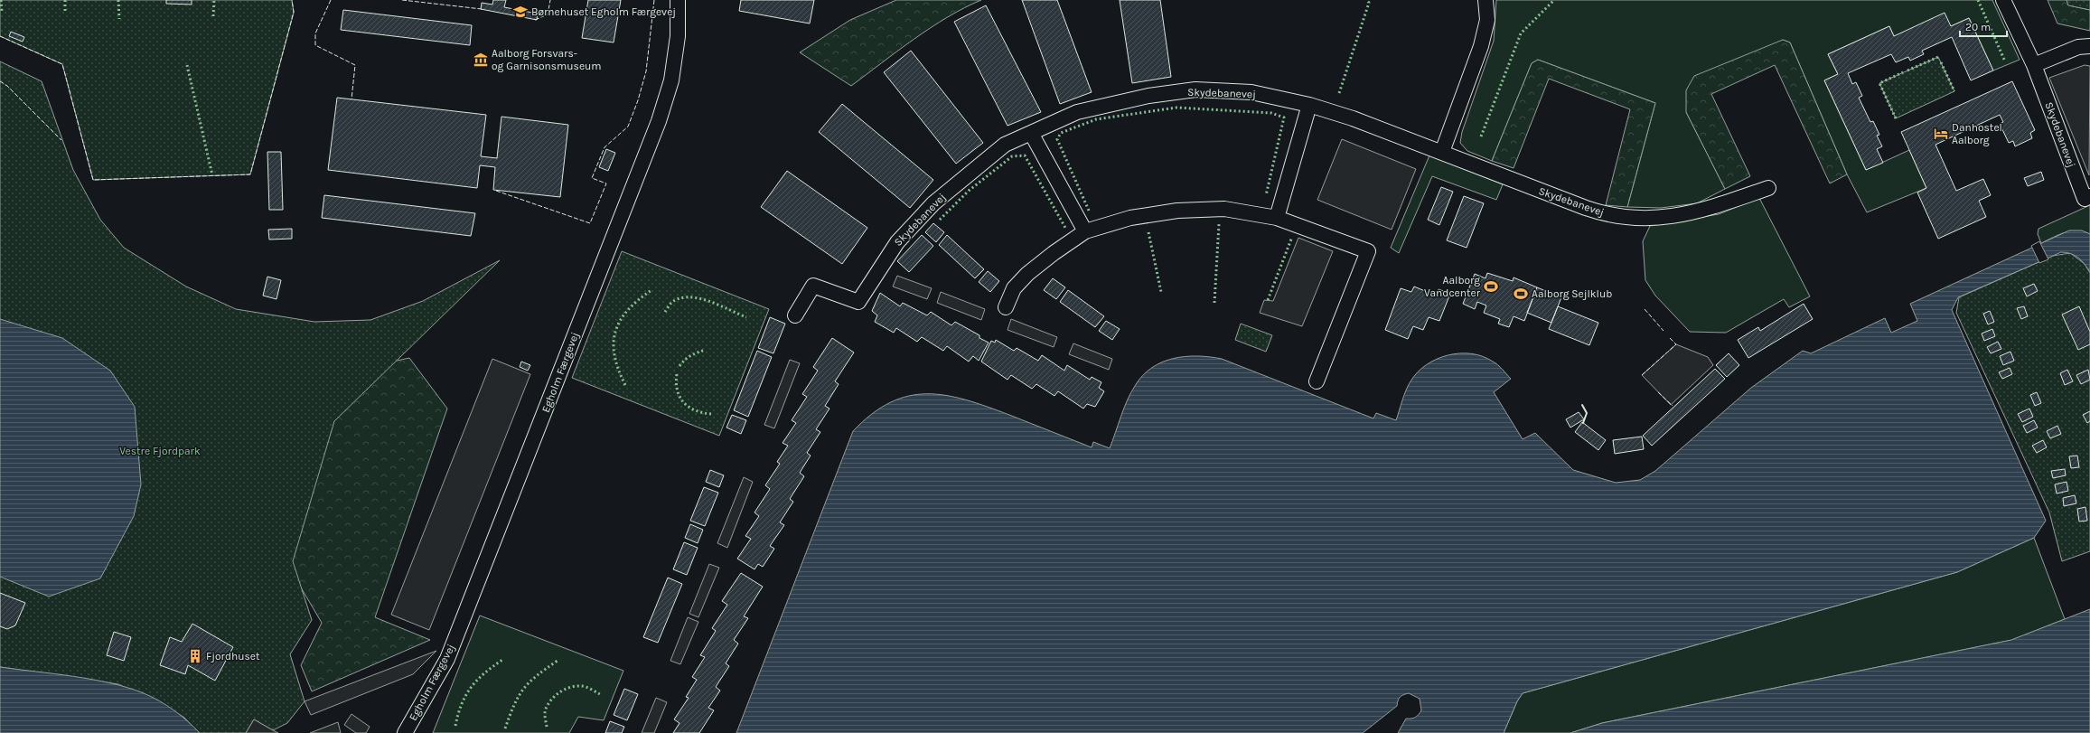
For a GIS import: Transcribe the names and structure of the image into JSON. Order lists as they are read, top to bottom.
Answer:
{
  "streets": {
    "street": ["Skydebanevej", "Egholm Færgevej"]
  },
  "parks": ["Vestre Fjordpark"],
  "places": {
    "school or university": ["Børnehuset Egholm Færgevej"],
    "museum": ["Aalborg Forsvars- og Garnisonsmuseum"],
    "hotel": ["Danhostel Aalborg"],
    "sports": ["Aalborg Vandcenter", "Aalborg Sejlklub"],
    "building": ["Fjordhuset"]
  },
  "scale_bar": "20 m"
}
